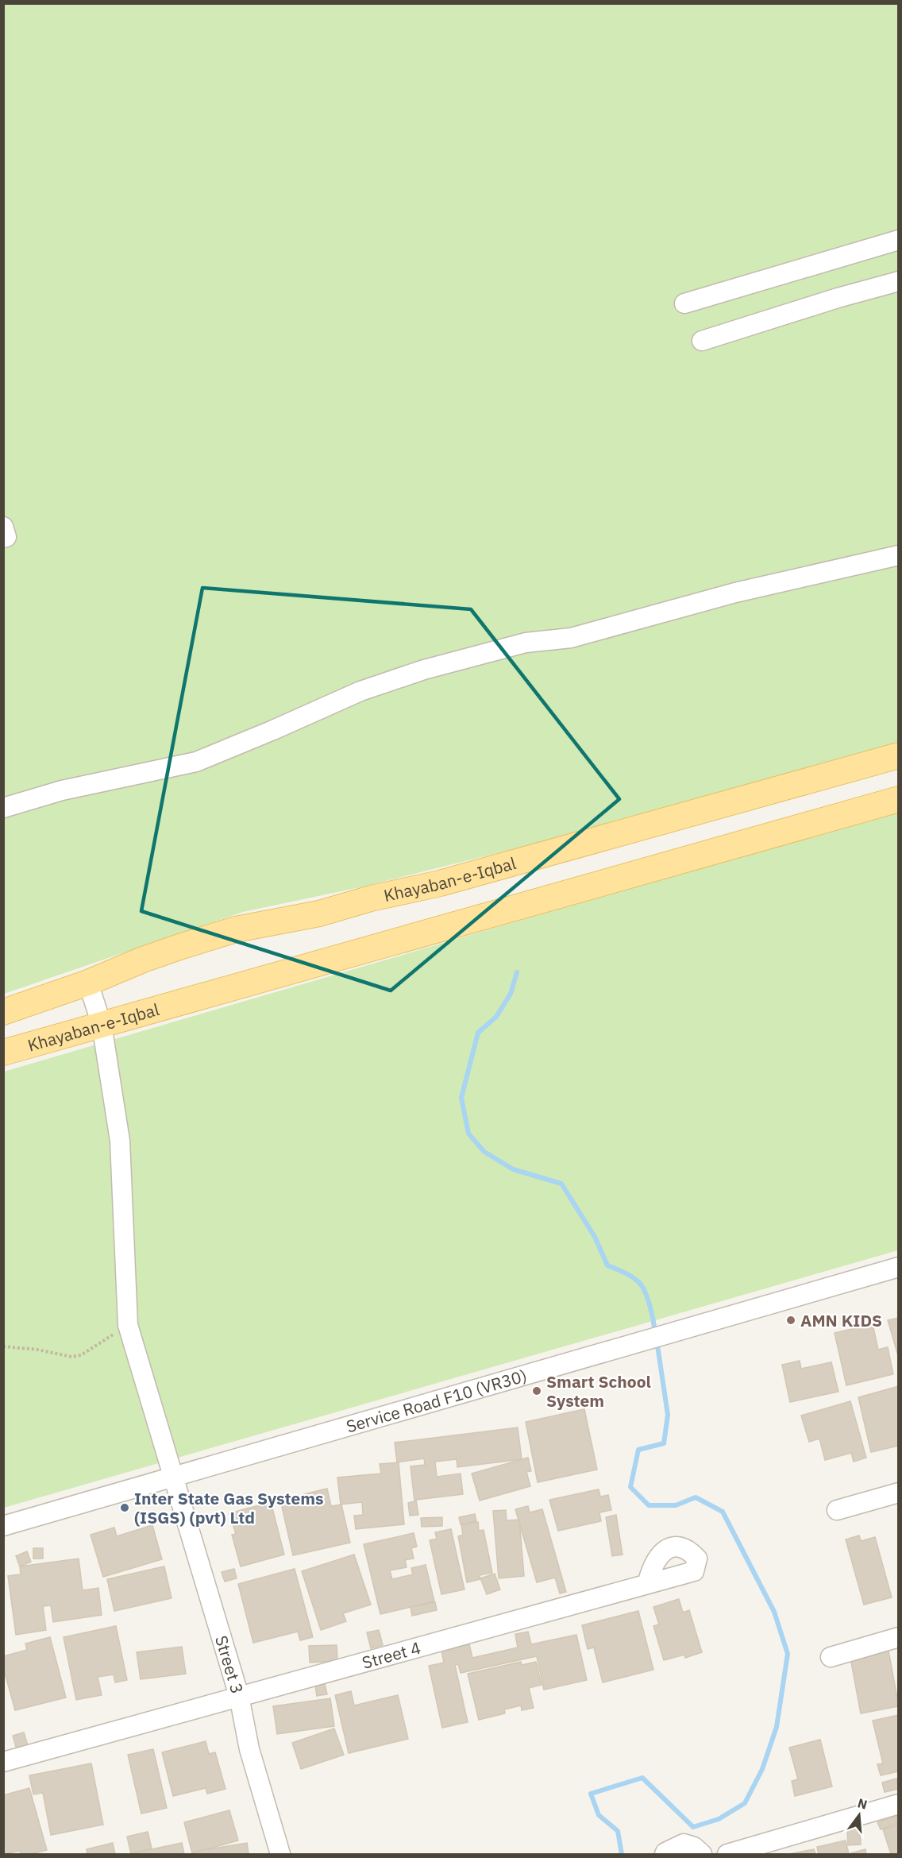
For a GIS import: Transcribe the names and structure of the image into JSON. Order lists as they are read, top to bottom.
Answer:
{
  "streets": {
    "main road": ["Khayaban-e-Iqbal"],
    "street": ["Service Road F10 (VR30)", "Street 4", "Street 3"]
  },
  "crossings": [
    ["Khayaban-e-Iqbal", "Street 3"],
    ["Service Road F10 (VR30)", "Street 3"],
    ["Street 4", "Street 3"]
  ],
  "places": ["AMN KIDS", "Smart School System", "Inter State Gas Systems (ISGS) (pvt) Ltd"],
  "north": "top"
}
